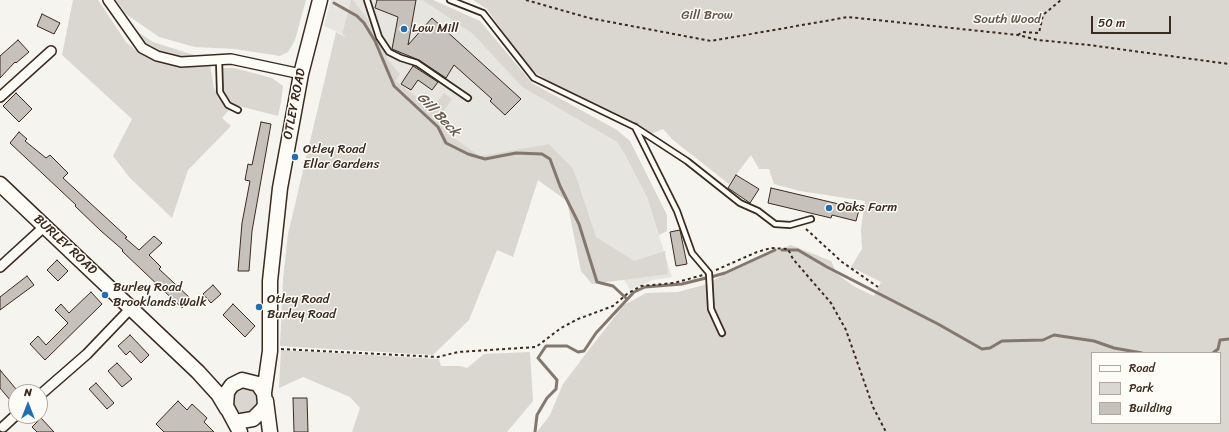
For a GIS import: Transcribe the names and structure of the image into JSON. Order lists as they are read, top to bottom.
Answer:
{
  "streets": {
    "main road": ["OTLEY ROAD", "BURLEY ROAD"]
  },
  "water": ["Gill Beck"],
  "parks": ["Gill Brow", "South Wood"],
  "places": [
    "Low Mill",
    "Otley Road Ellar Gardens",
    "Oaks Farm",
    "Burley Road Brooklands Walk",
    "Otley Road Burley Road"
  ],
  "legend": ["Road", "Park", "Building"],
  "scale_bar": "50 m",
  "north": "top"
}
